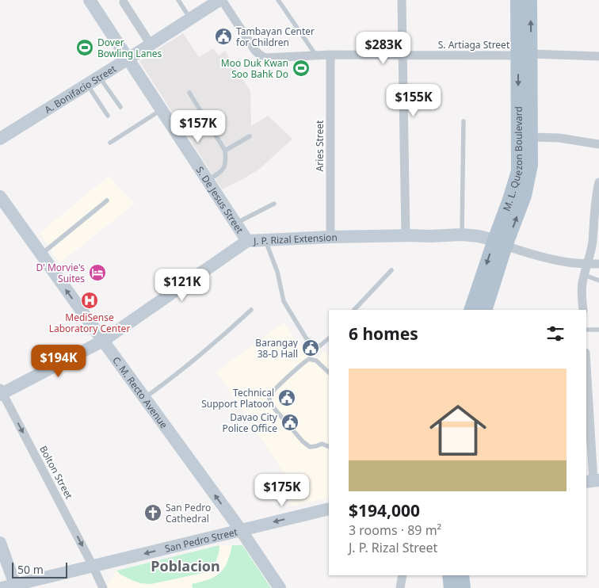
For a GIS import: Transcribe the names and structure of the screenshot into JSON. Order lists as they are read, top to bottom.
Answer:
{
  "streets": {
    "main road": ["M. L. Quezon Boulevard"],
    "street": [
      "S. Artiaga Street",
      "A. Bonifacio Street",
      "Aries Street",
      "S. De Jesus Street",
      "J. P. Rizal Extension",
      "C. M. Recto Avenue",
      "Bolton Street",
      "San Pedro Street"
    ]
  },
  "crossings": [
    ["S. Artiaga Street", "A. Bonifacio Street"],
    ["S. Artiaga Street", "Aries Street"],
    ["S. Artiaga Street", "M. L. Quezon Boulevard"],
    ["A. Bonifacio Street", "S. De Jesus Street"],
    ["Aries Street", "J. P. Rizal Extension"],
    ["M. L. Quezon Boulevard", "J. P. Rizal Extension"],
    ["S. De Jesus Street", "J. P. Rizal Extension"],
    ["J. P. Rizal Extension", "C. M. Recto Avenue"],
    ["J. P. Rizal Extension", "Bolton Street"],
    ["C. M. Recto Avenue", "San Pedro Street"],
    ["Bolton Street", "San Pedro Street"]
  ],
  "one_way": ["C. M. Recto Avenue", "Bolton Street", "San Pedro Street"],
  "districts": ["Poblacion"],
  "places": {
    "public building": [
      "Tambayan Center for Children",
      "Barangay 38-D Hall",
      "Technical Support Platoon",
      "Davao City Police Office"
    ],
    "sports": ["Dover Bowling Lanes", "Moo Duk Kwan Soo Bahk Do"],
    "hotel": ["D' Morvie's Suites"],
    "hospital": ["MediSense Laboratory Center"],
    "church": ["San Pedro Cathedral"]
  },
  "scale_bar": "50 m",
  "page": {
    "price": [
      "$283K",
      "$155K",
      "$157K",
      "$121K",
      "$194K",
      "$175K"
    ],
    "heading": "6 homes",
    "list": [
      {
        "name": "$194,000",
        "note": "3 rooms · 89 m² · J. P. Rizal Street"
      }
    ],
    "scale": "50 m"
  }
}
